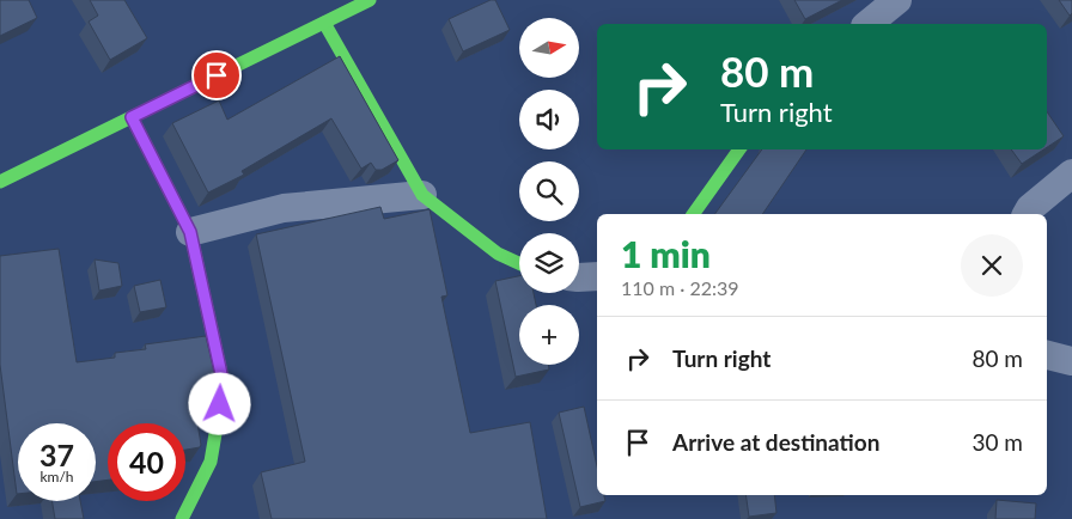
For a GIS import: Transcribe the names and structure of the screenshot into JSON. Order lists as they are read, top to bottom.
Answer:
{
  "north": "right",
  "page": {
    "map_buttons": "+",
    "turn": ["80 m", "Turn right"],
    "heading": ["1 min", "110 m · 22:39"],
    "list": [
      {
        "name": "Turn right",
        "value": "80 m"
      },
      {
        "name": "Arrive at destination",
        "value": "30 m"
      }
    ],
    "speed": "37 km/h",
    "limit": "40"
  }
}
